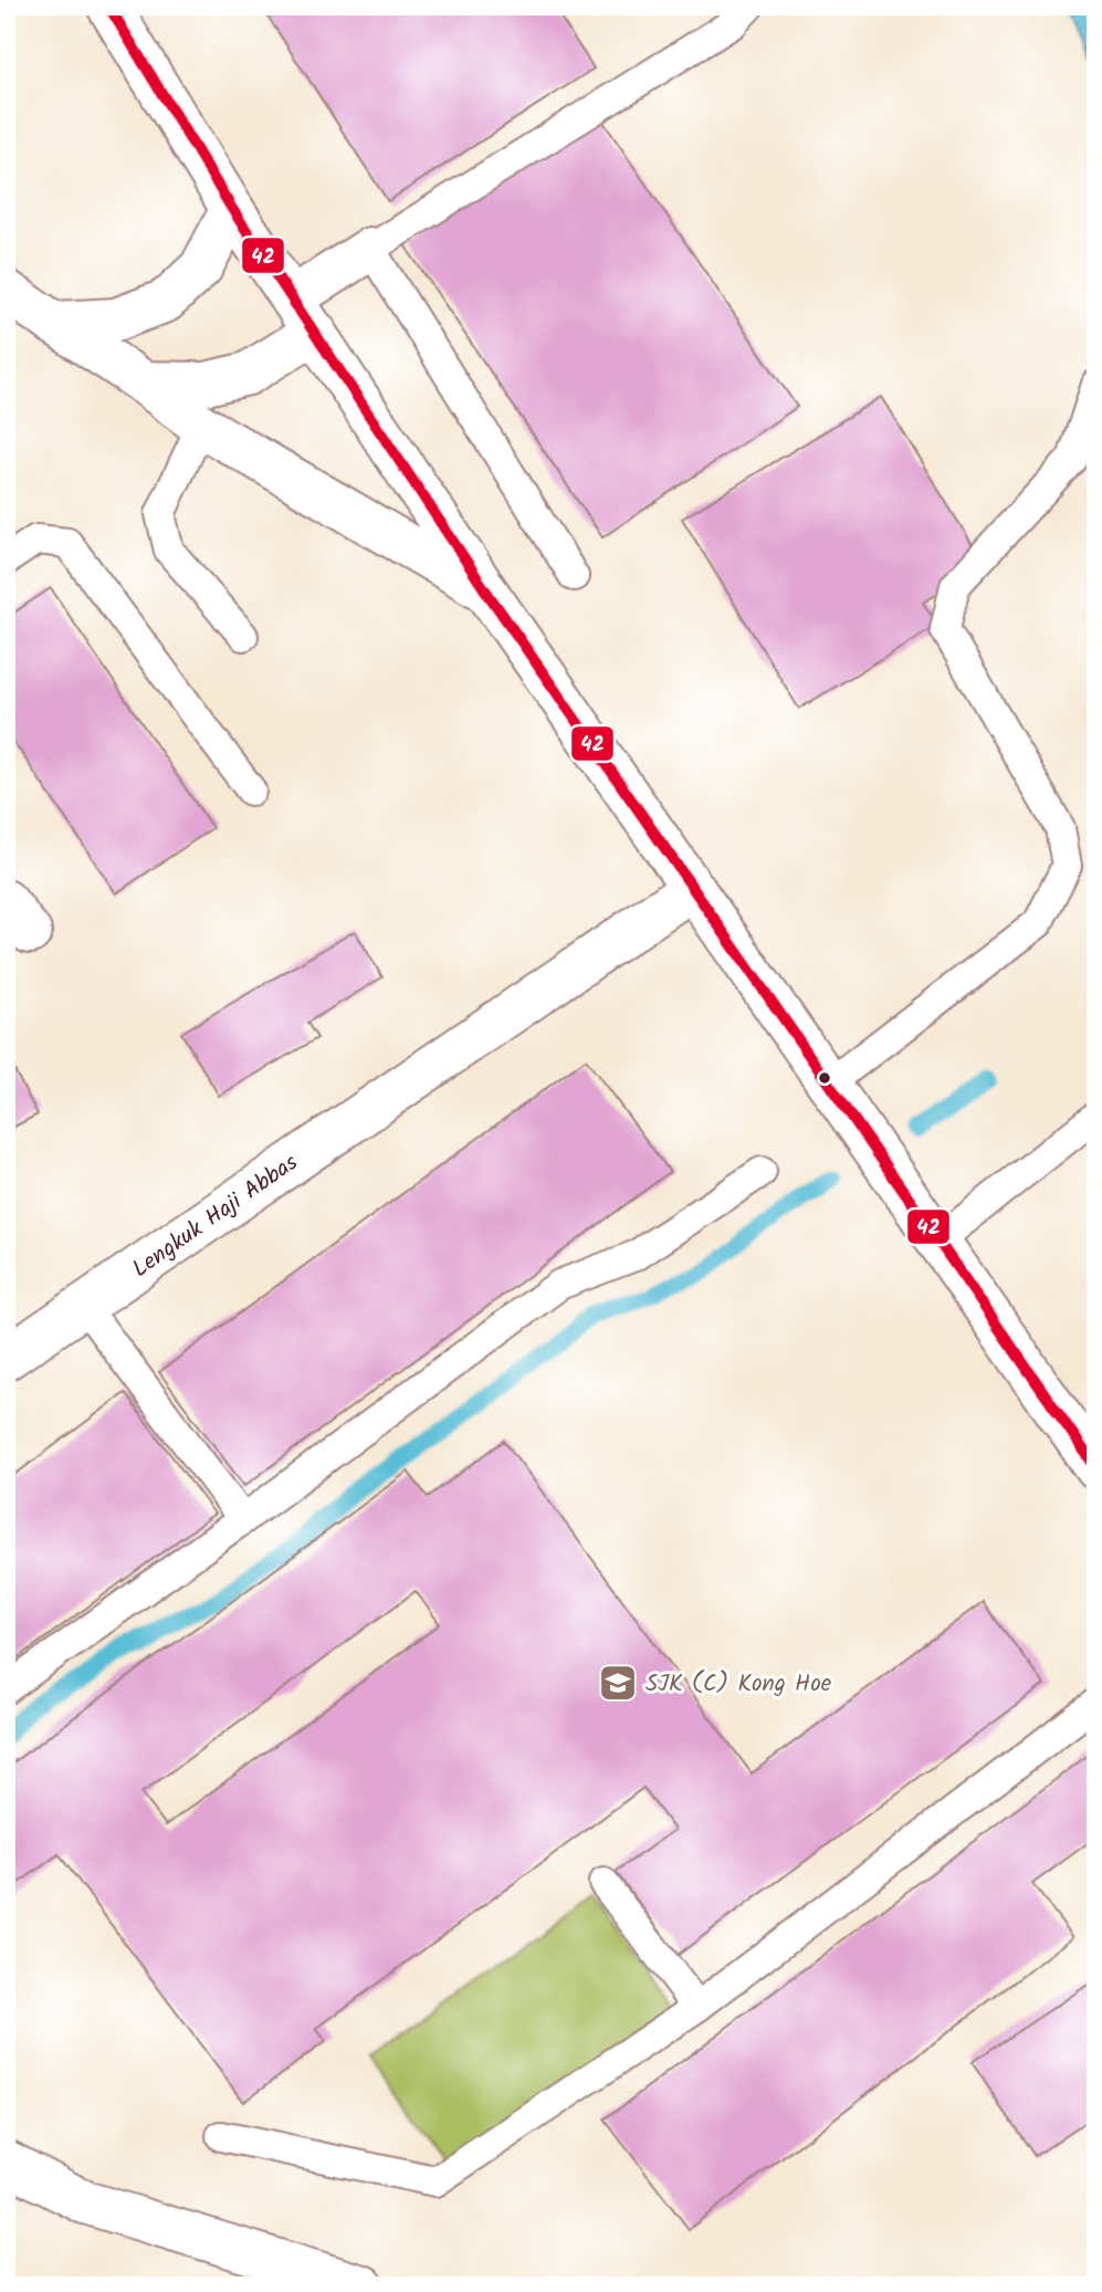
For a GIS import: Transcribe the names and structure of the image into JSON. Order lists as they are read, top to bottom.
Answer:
{
  "streets": {
    "main road": ["Lengkuk Haji Abbas"]
  },
  "places": {
    "school or university": ["SJK (C) Kong Hoe"]
  },
  "lines": ["transit line 42"]
}
